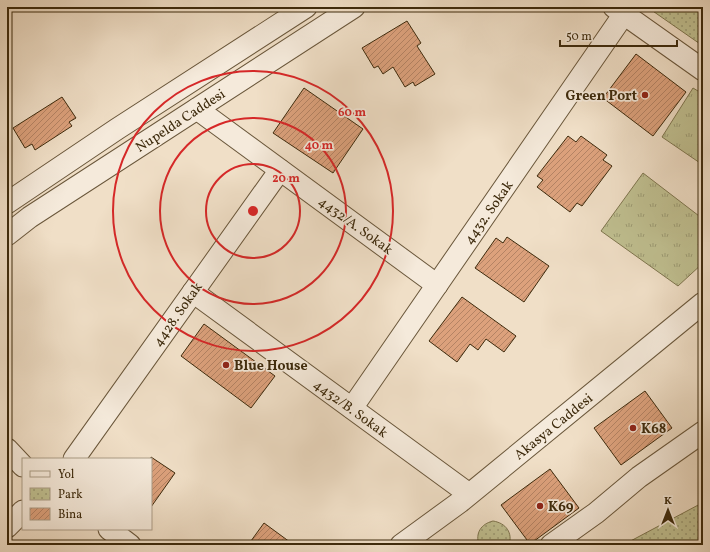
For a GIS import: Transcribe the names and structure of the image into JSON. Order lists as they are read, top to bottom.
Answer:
{
  "streets": {
    "street": [
      "Nupelda Caddesi",
      "4432. Sokak",
      "4432/A. Sokak",
      "4428. Sokak",
      "4432/B. Sokak",
      "Akasya Caddesi"
    ]
  },
  "crossings": [
    ["Nupelda Caddesi", "4432/A. Sokak"],
    ["4432. Sokak", "4432/A. Sokak"],
    ["4432. Sokak", "4432/B. Sokak"],
    ["4432/A. Sokak", "4428. Sokak"],
    ["4428. Sokak", "4432/B. Sokak"],
    ["4432/B. Sokak", "Akasya Caddesi"]
  ],
  "places": [
    "Green Port",
    "Blue House",
    "K68",
    "K69"
  ],
  "legend": ["Yol", "Park", "Bina"],
  "scale_bar": "50 m",
  "north": "top",
  "rings": ["60 m", "40 m", "20 m"]
}
